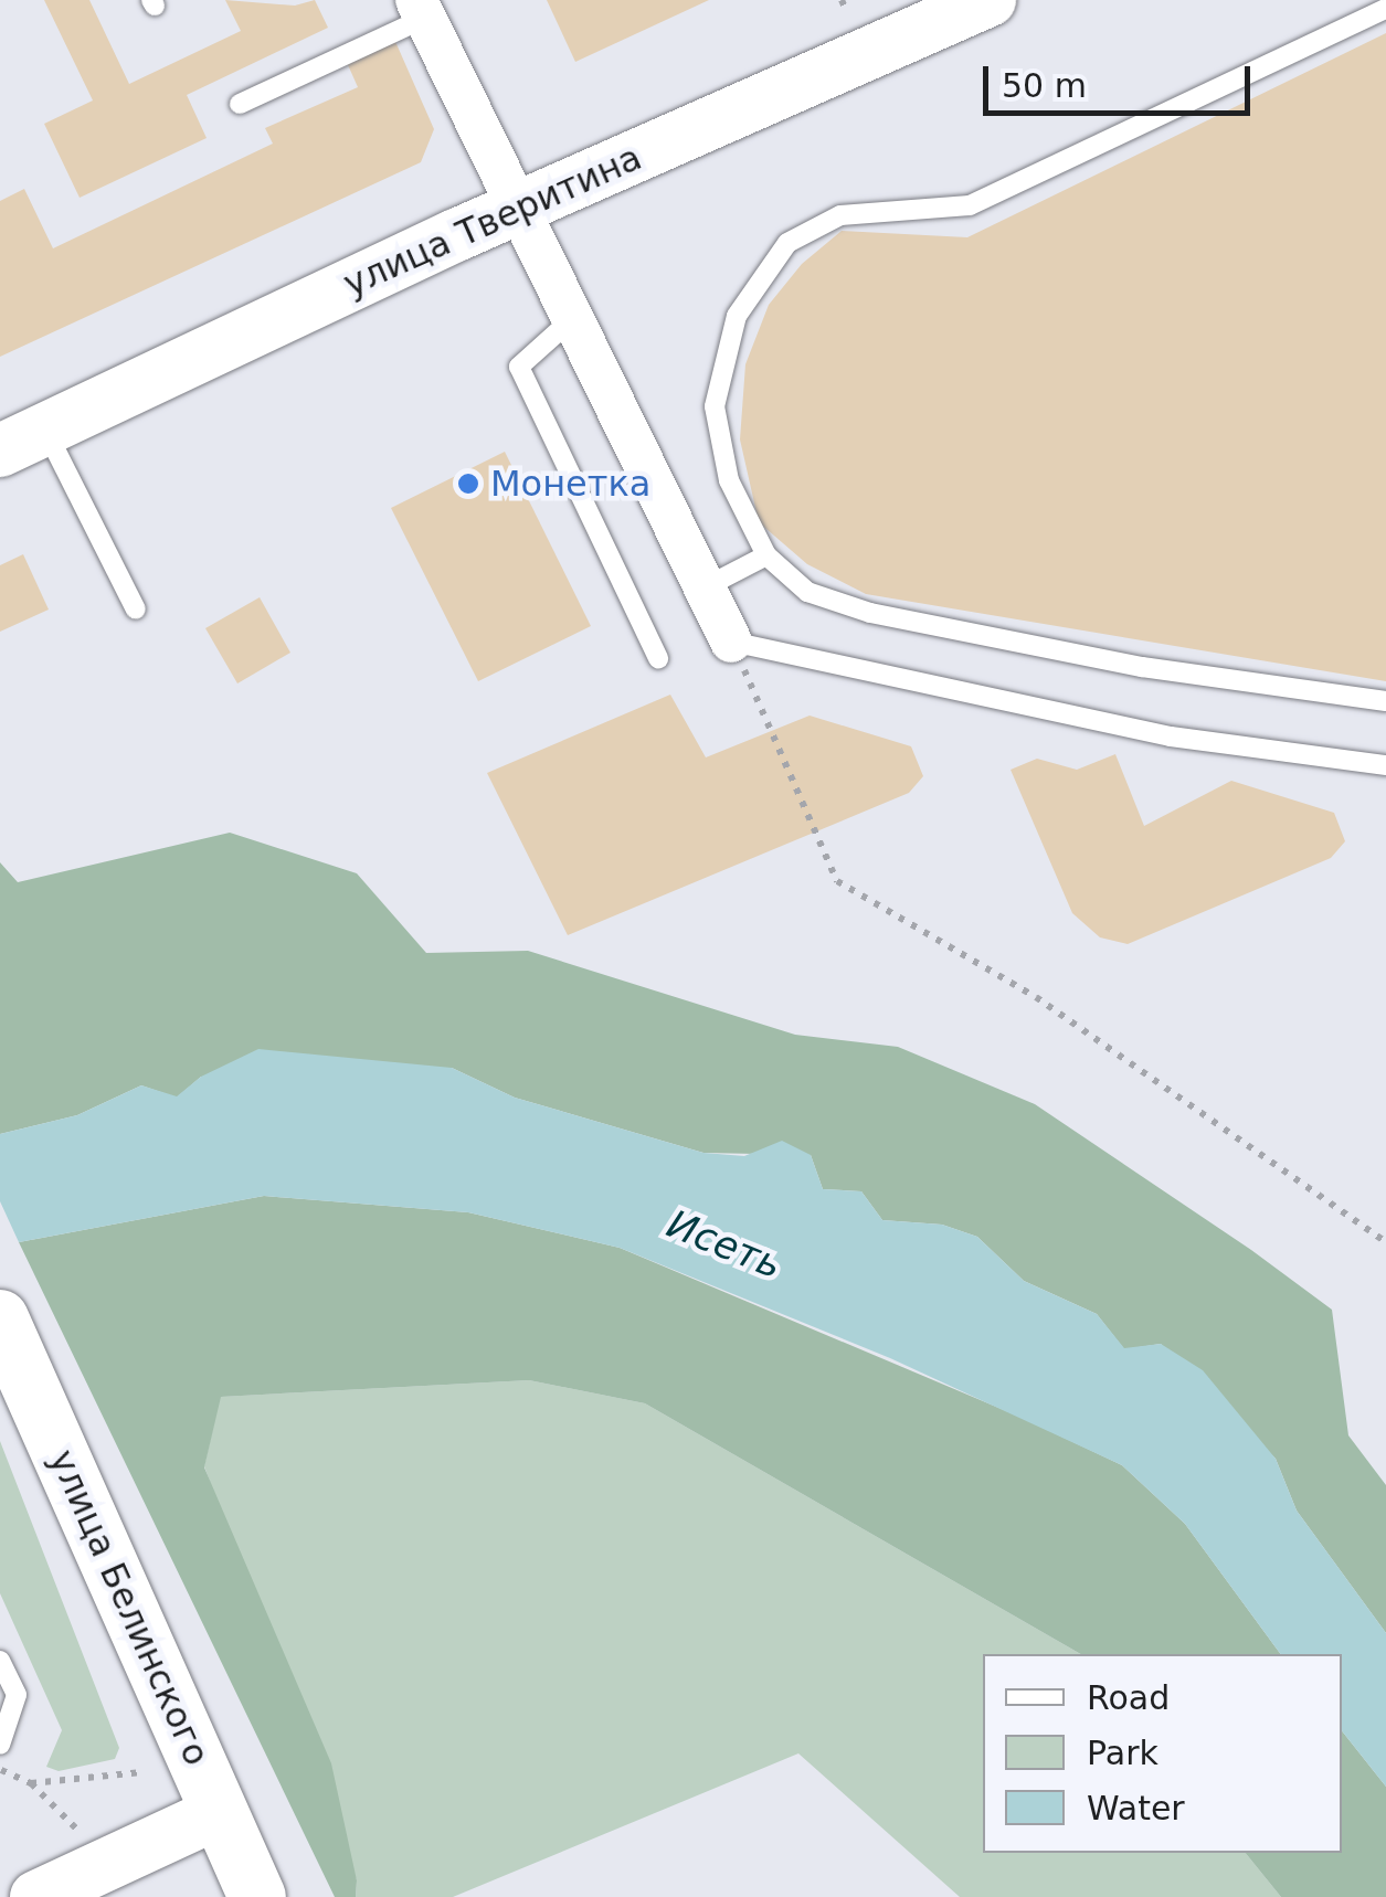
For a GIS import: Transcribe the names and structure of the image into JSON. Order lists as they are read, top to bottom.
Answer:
{
  "streets": {
    "main road": ["улица Белинского"],
    "street": ["улица Тверитина"]
  },
  "water": ["Исеть"],
  "places": ["Монетка"],
  "legend": ["Road", "Park", "Water"],
  "scale_bar": "50 m"
}
